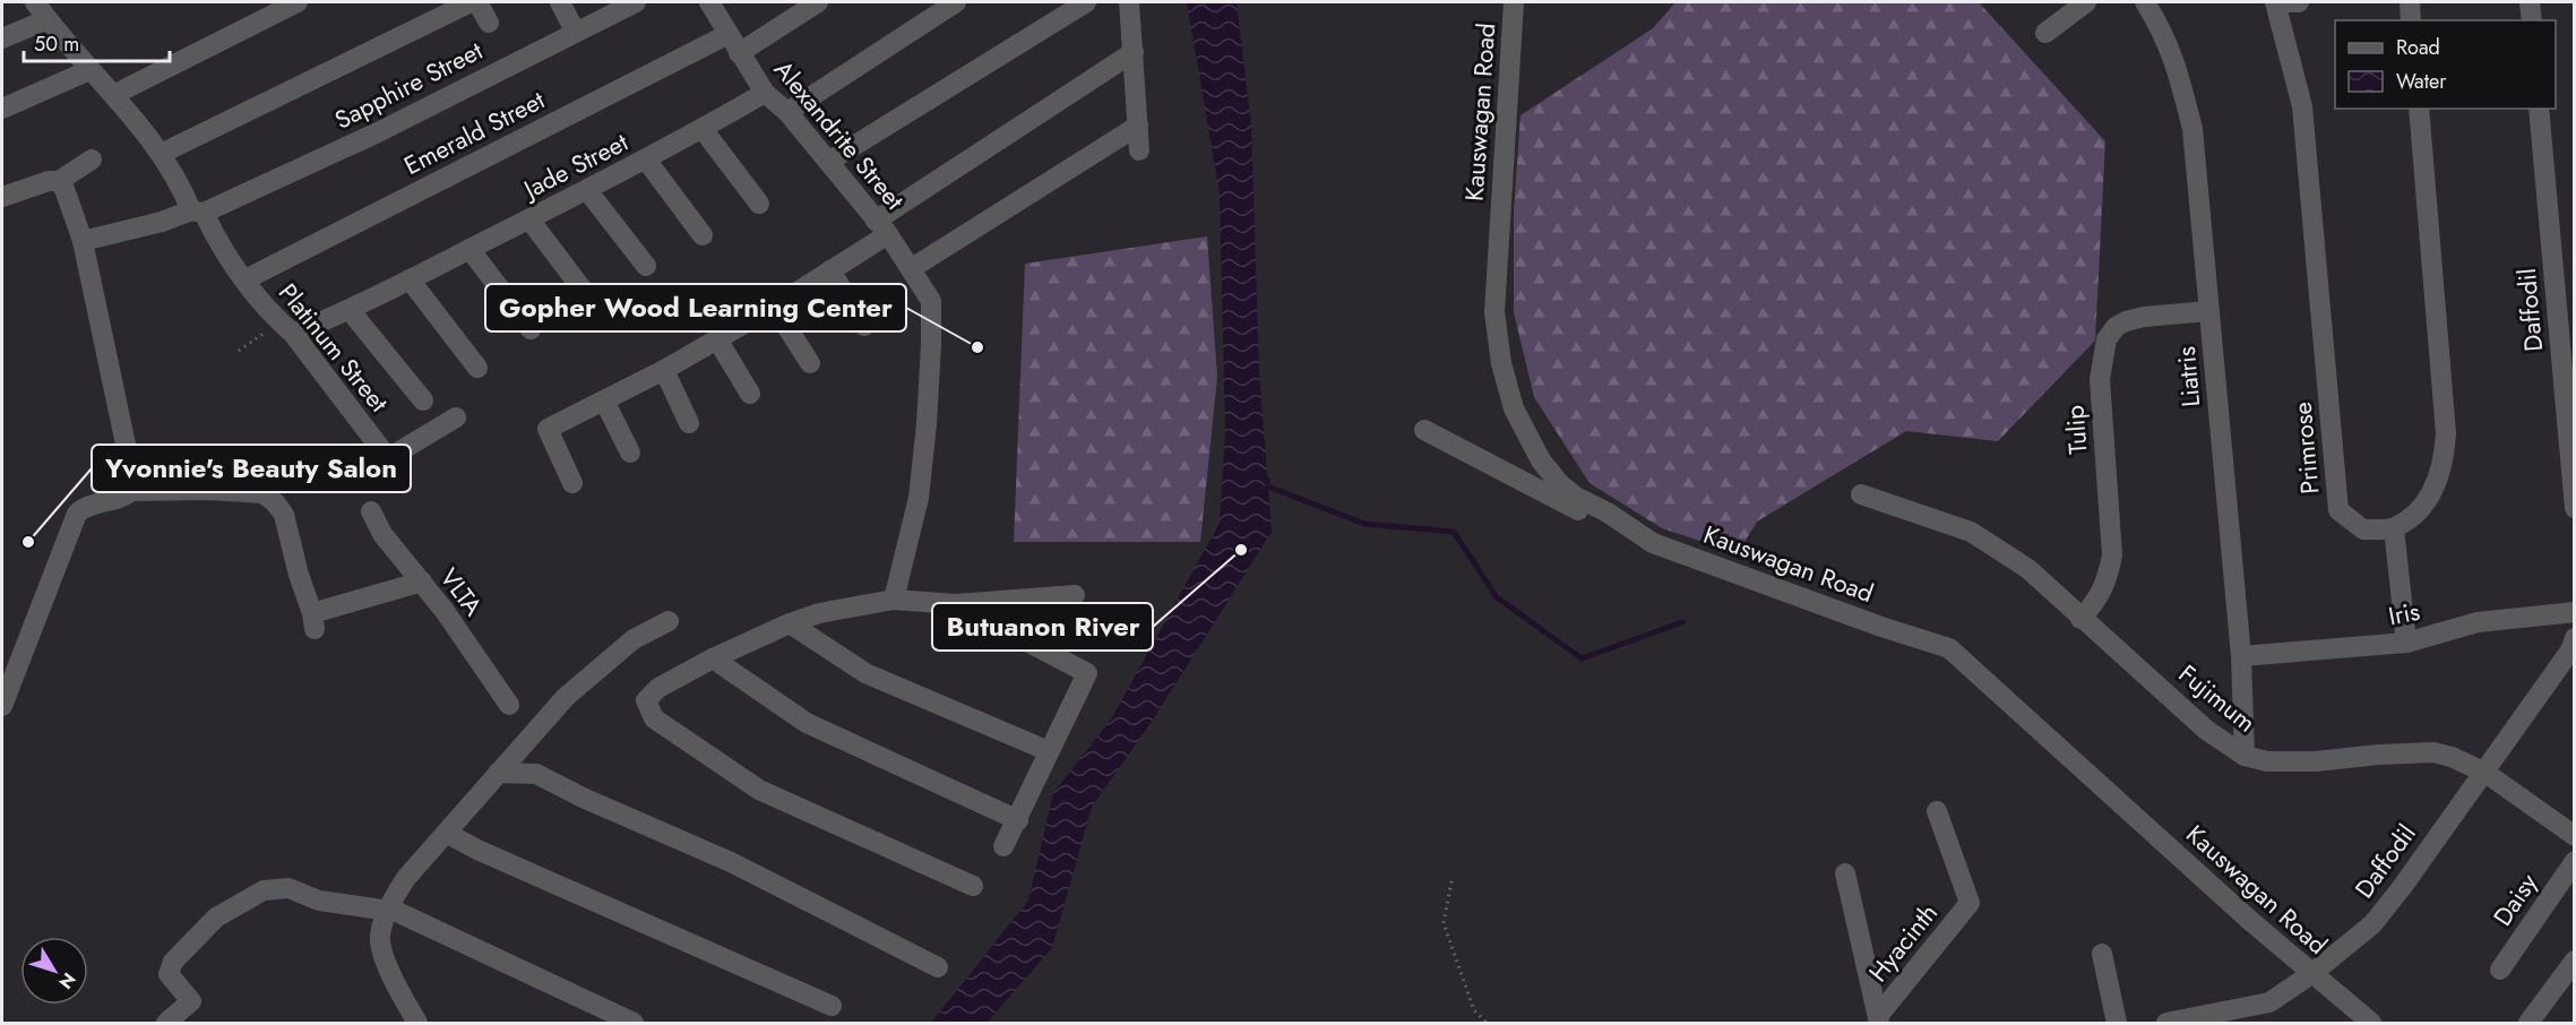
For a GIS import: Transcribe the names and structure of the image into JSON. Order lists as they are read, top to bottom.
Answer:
{
  "streets": {
    "street": [
      "Sapphire Street",
      "Kauswagan Road",
      "Emerald Street",
      "Alexandrite Street",
      "Jade Street",
      "Daffodil",
      "Platinum Street",
      "Liatris",
      "Tulip",
      "Primrose",
      "VLTA",
      "Iris",
      "Fujimum",
      "Daisy",
      "Hyacinth"
    ]
  },
  "crossings": [
    ["Sapphire Street", "Platinum Street"],
    ["Kauswagan Road", "Daffodil"],
    ["Emerald Street", "Alexandrite Street"],
    ["Emerald Street", "Platinum Street"],
    ["Alexandrite Street", "Jade Street"],
    ["Jade Street", "Platinum Street"],
    ["Daffodil", "Fujimum"],
    ["Liatris", "Tulip"],
    ["Liatris", "Iris"],
    ["Liatris", "Fujimum"],
    ["Tulip", "Fujimum"]
  ],
  "places": ["Gopher Wood Learning Center", "Yvonnie's Beauty Salon", "Butuanon River"],
  "legend": ["Road", "Water"],
  "scale_bar": "50 m",
  "north": "bottom right"
}
